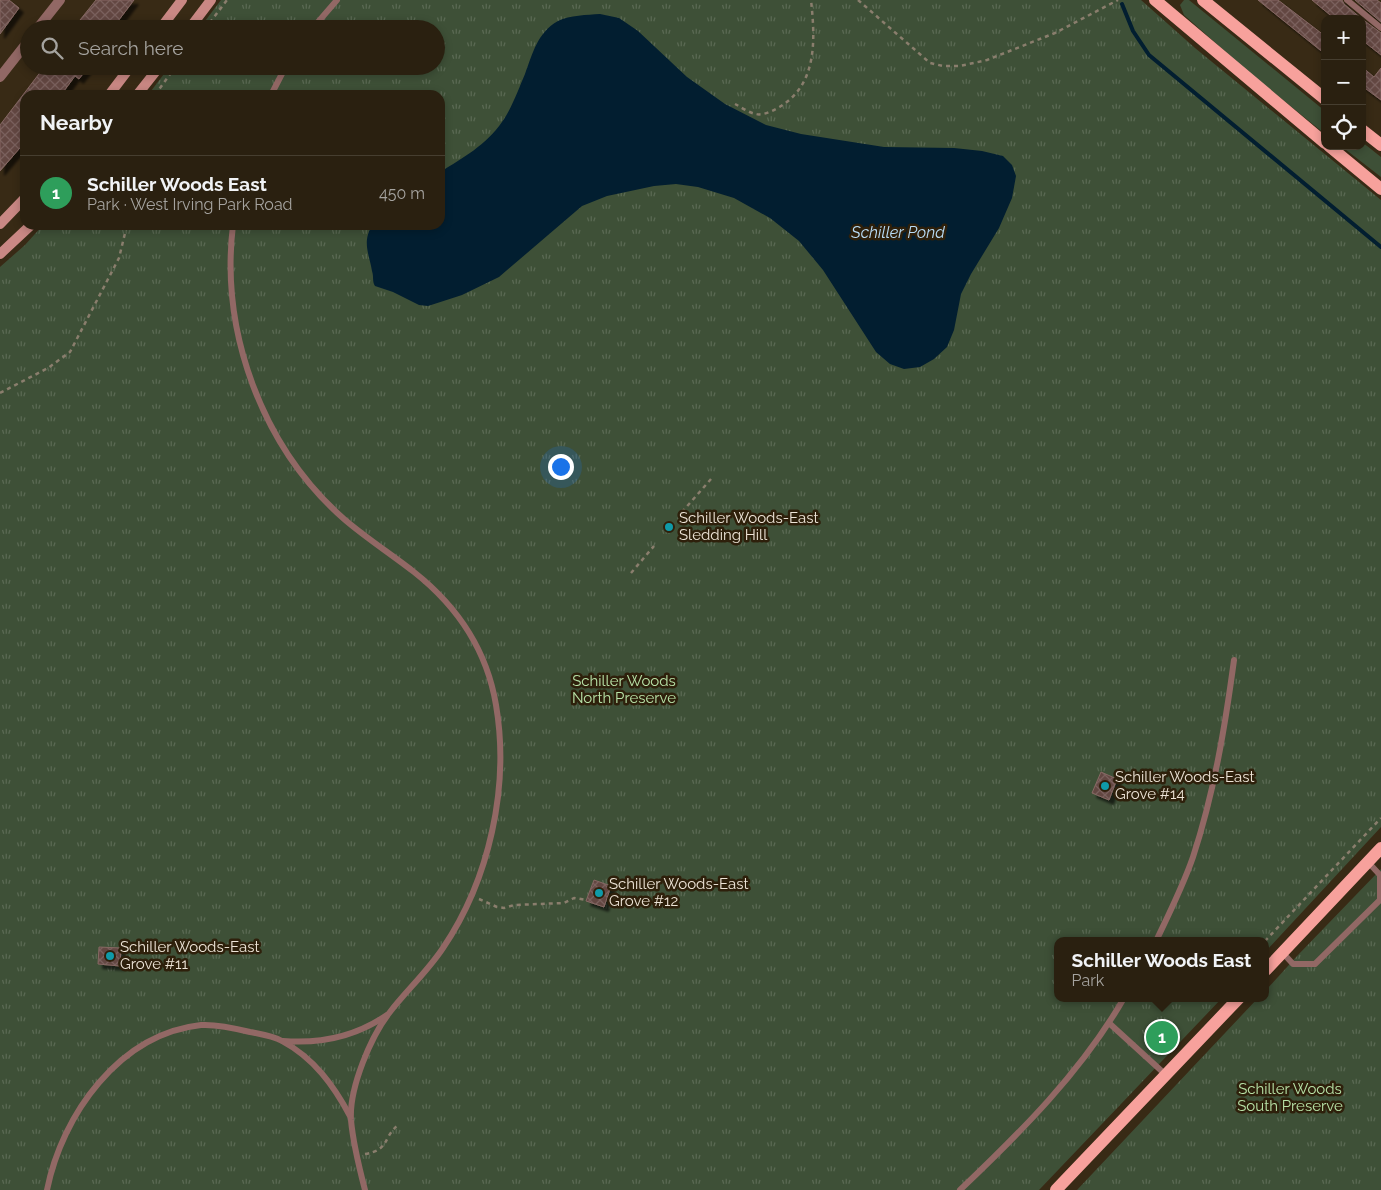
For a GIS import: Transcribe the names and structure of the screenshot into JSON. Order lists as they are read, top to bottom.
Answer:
{
  "water": ["Schiller Pond"],
  "parks": ["Schiller Woods North Preserve", "Schiller Woods South Preserve"],
  "places": [
    "Schiller Woods-East Sledding Hill",
    "Schiller Woods-East Grove #14",
    "Schiller Woods-East Grove #12",
    "Schiller Woods-East Grove #11"
  ],
  "page": {
    "map_buttons": ["+", "−"],
    "search": "Search here",
    "heading": "Nearby",
    "list": [
      {
        "mark": "1",
        "name": "Schiller Woods East",
        "note": "Park · West Irving Park Road",
        "value": "450 m"
      }
    ],
    "popup": ["Schiller Woods East", "Park"],
    "pins": "1"
  }
}
